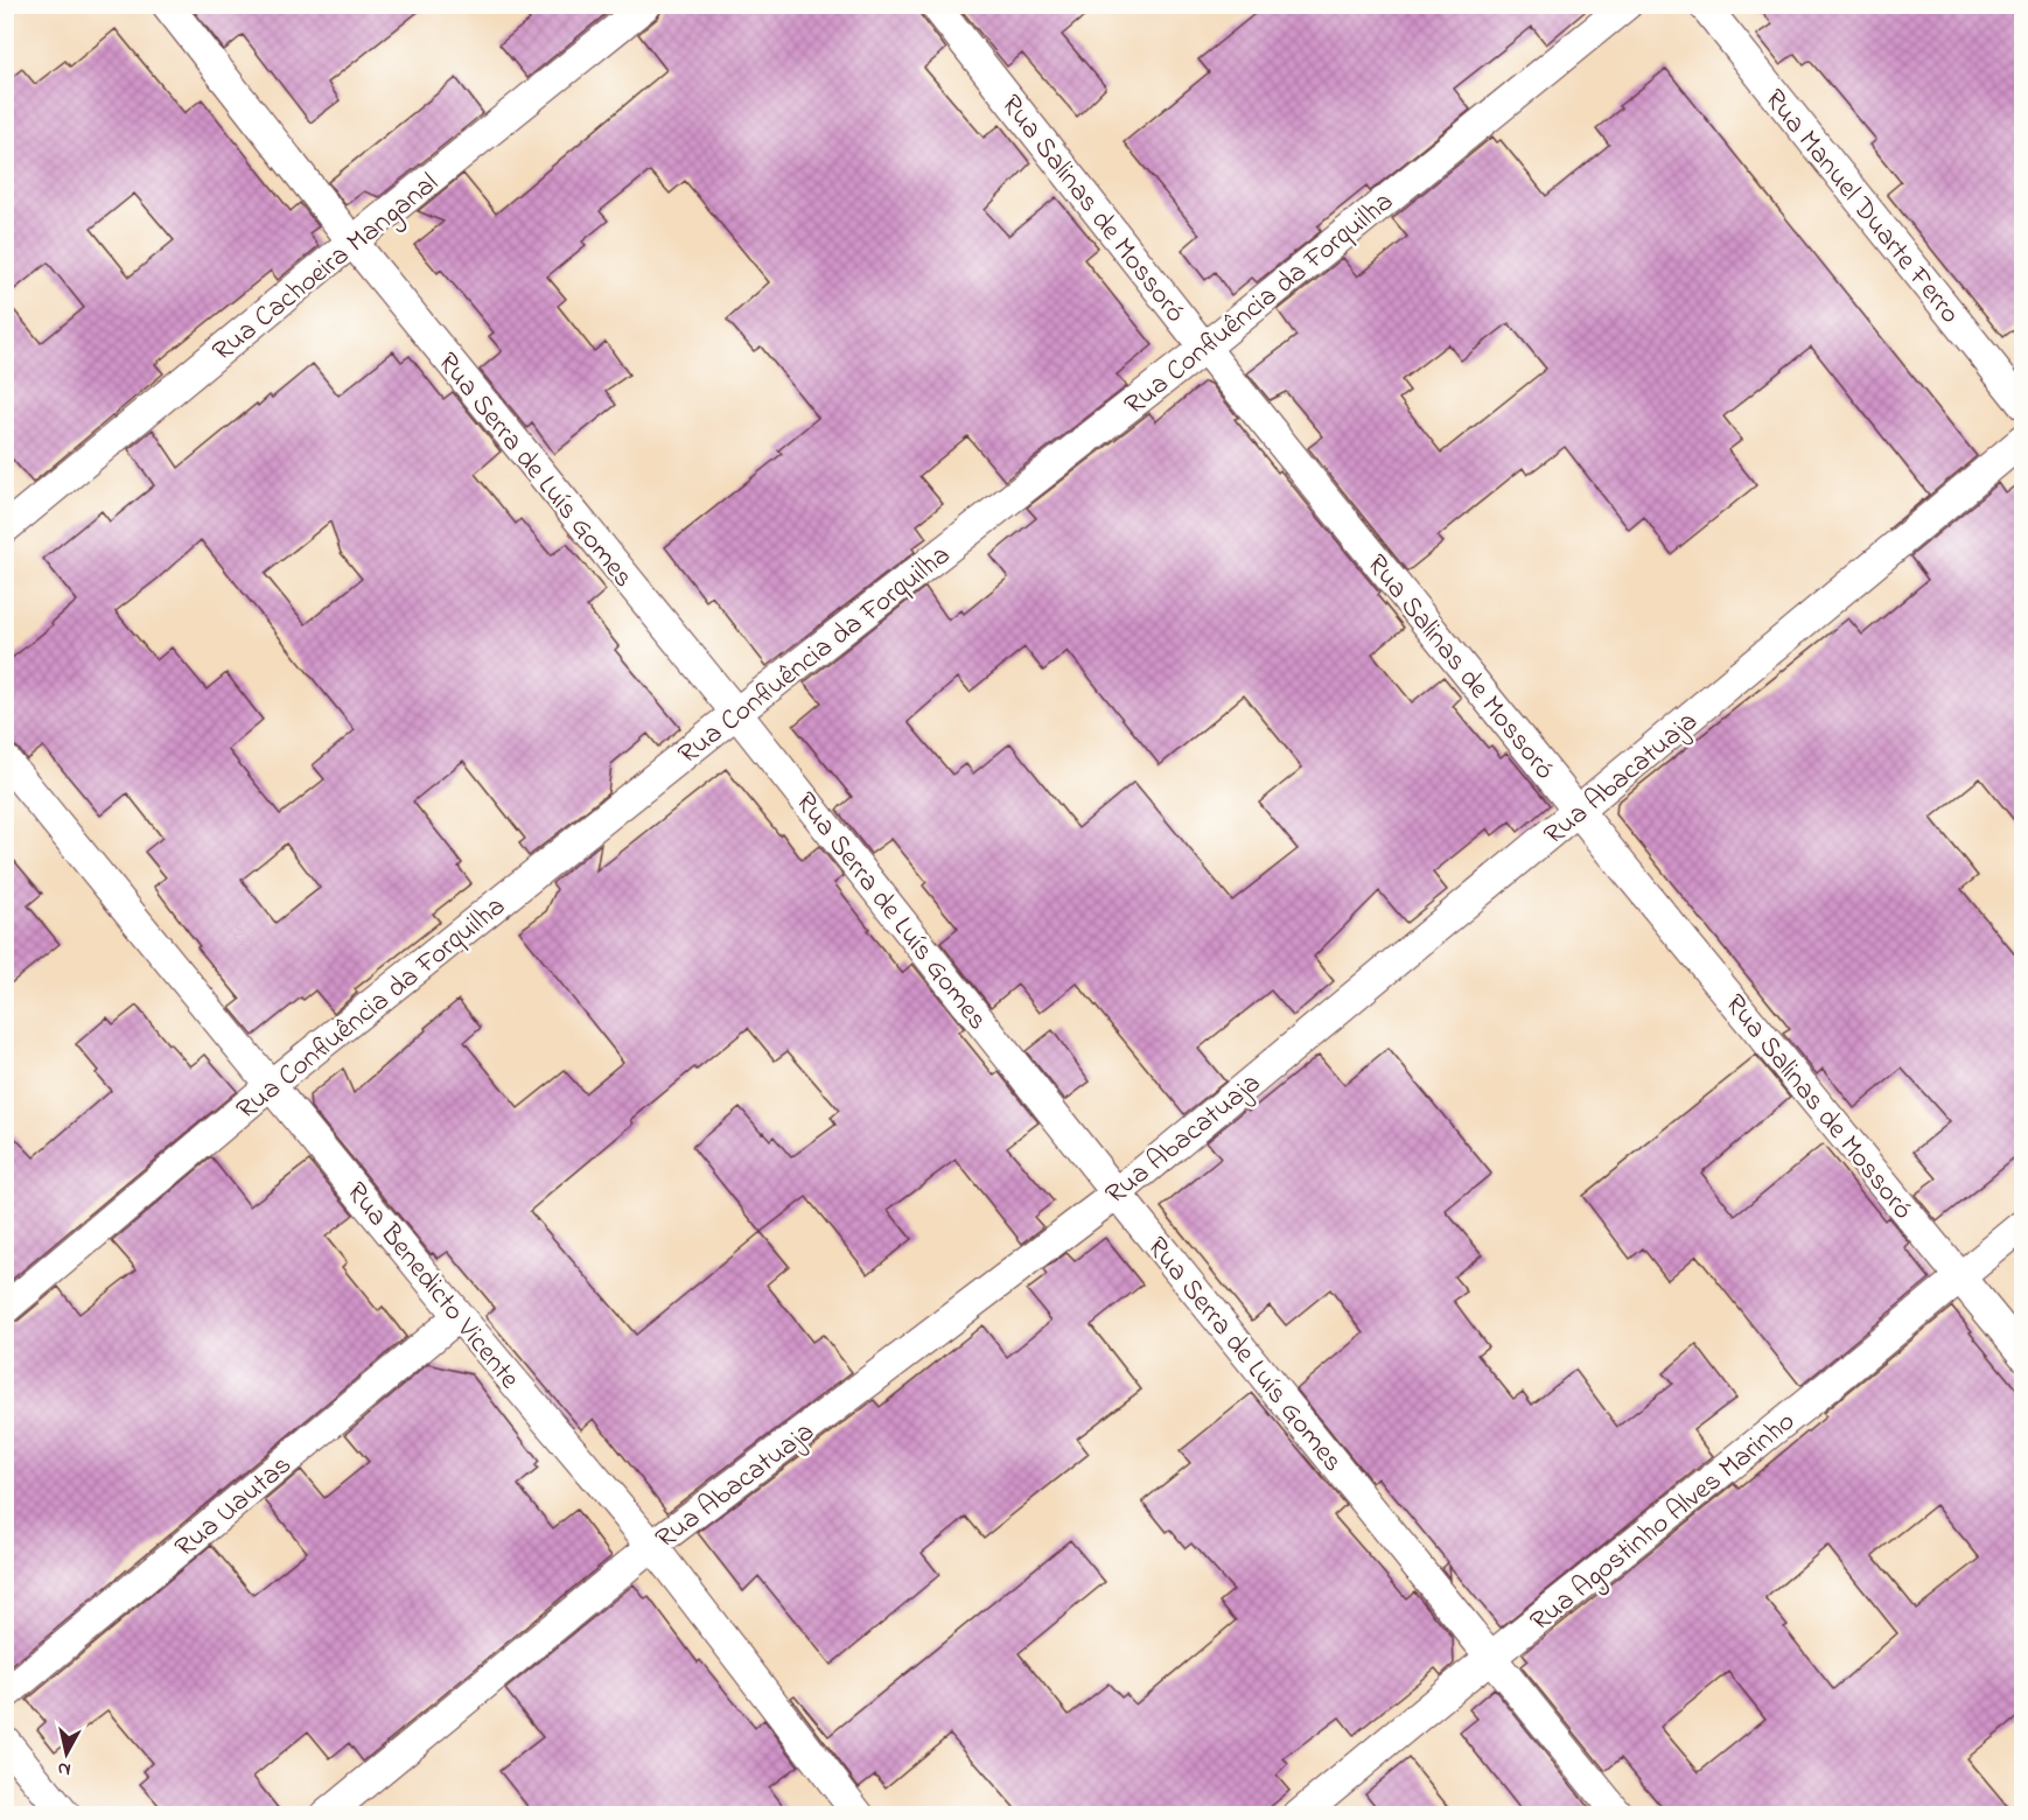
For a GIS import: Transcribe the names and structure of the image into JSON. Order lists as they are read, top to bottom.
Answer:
{
  "streets": {
    "street": [
      "Rua Manuel Duarte Ferro",
      "Rua Salinas de Mossoró",
      "Rua Cachoeira Manganal",
      "Rua Confluência da Forquilha",
      "Rua Serra de Luís Gomes",
      "Rua Abacatuaja",
      "Rua Benedicto Vicente",
      "Rua Uautas",
      "Rua Agostinho Alves Marinho"
    ]
  },
  "crossings": [
    ["Rua Salinas de Mossoró", "Rua Confluência da Forquilha"],
    ["Rua Salinas de Mossoró", "Rua Abacatuaja"],
    ["Rua Salinas de Mossoró", "Rua Agostinho Alves Marinho"],
    ["Rua Cachoeira Manganal", "Rua Serra de Luís Gomes"],
    ["Rua Confluência da Forquilha", "Rua Serra de Luís Gomes"],
    ["Rua Confluência da Forquilha", "Rua Benedicto Vicente"],
    ["Rua Serra de Luís Gomes", "Rua Abacatuaja"],
    ["Rua Serra de Luís Gomes", "Rua Agostinho Alves Marinho"],
    ["Rua Abacatuaja", "Rua Benedicto Vicente"],
    ["Rua Benedicto Vicente", "Rua Uautas"]
  ],
  "north": "bottom"
}
